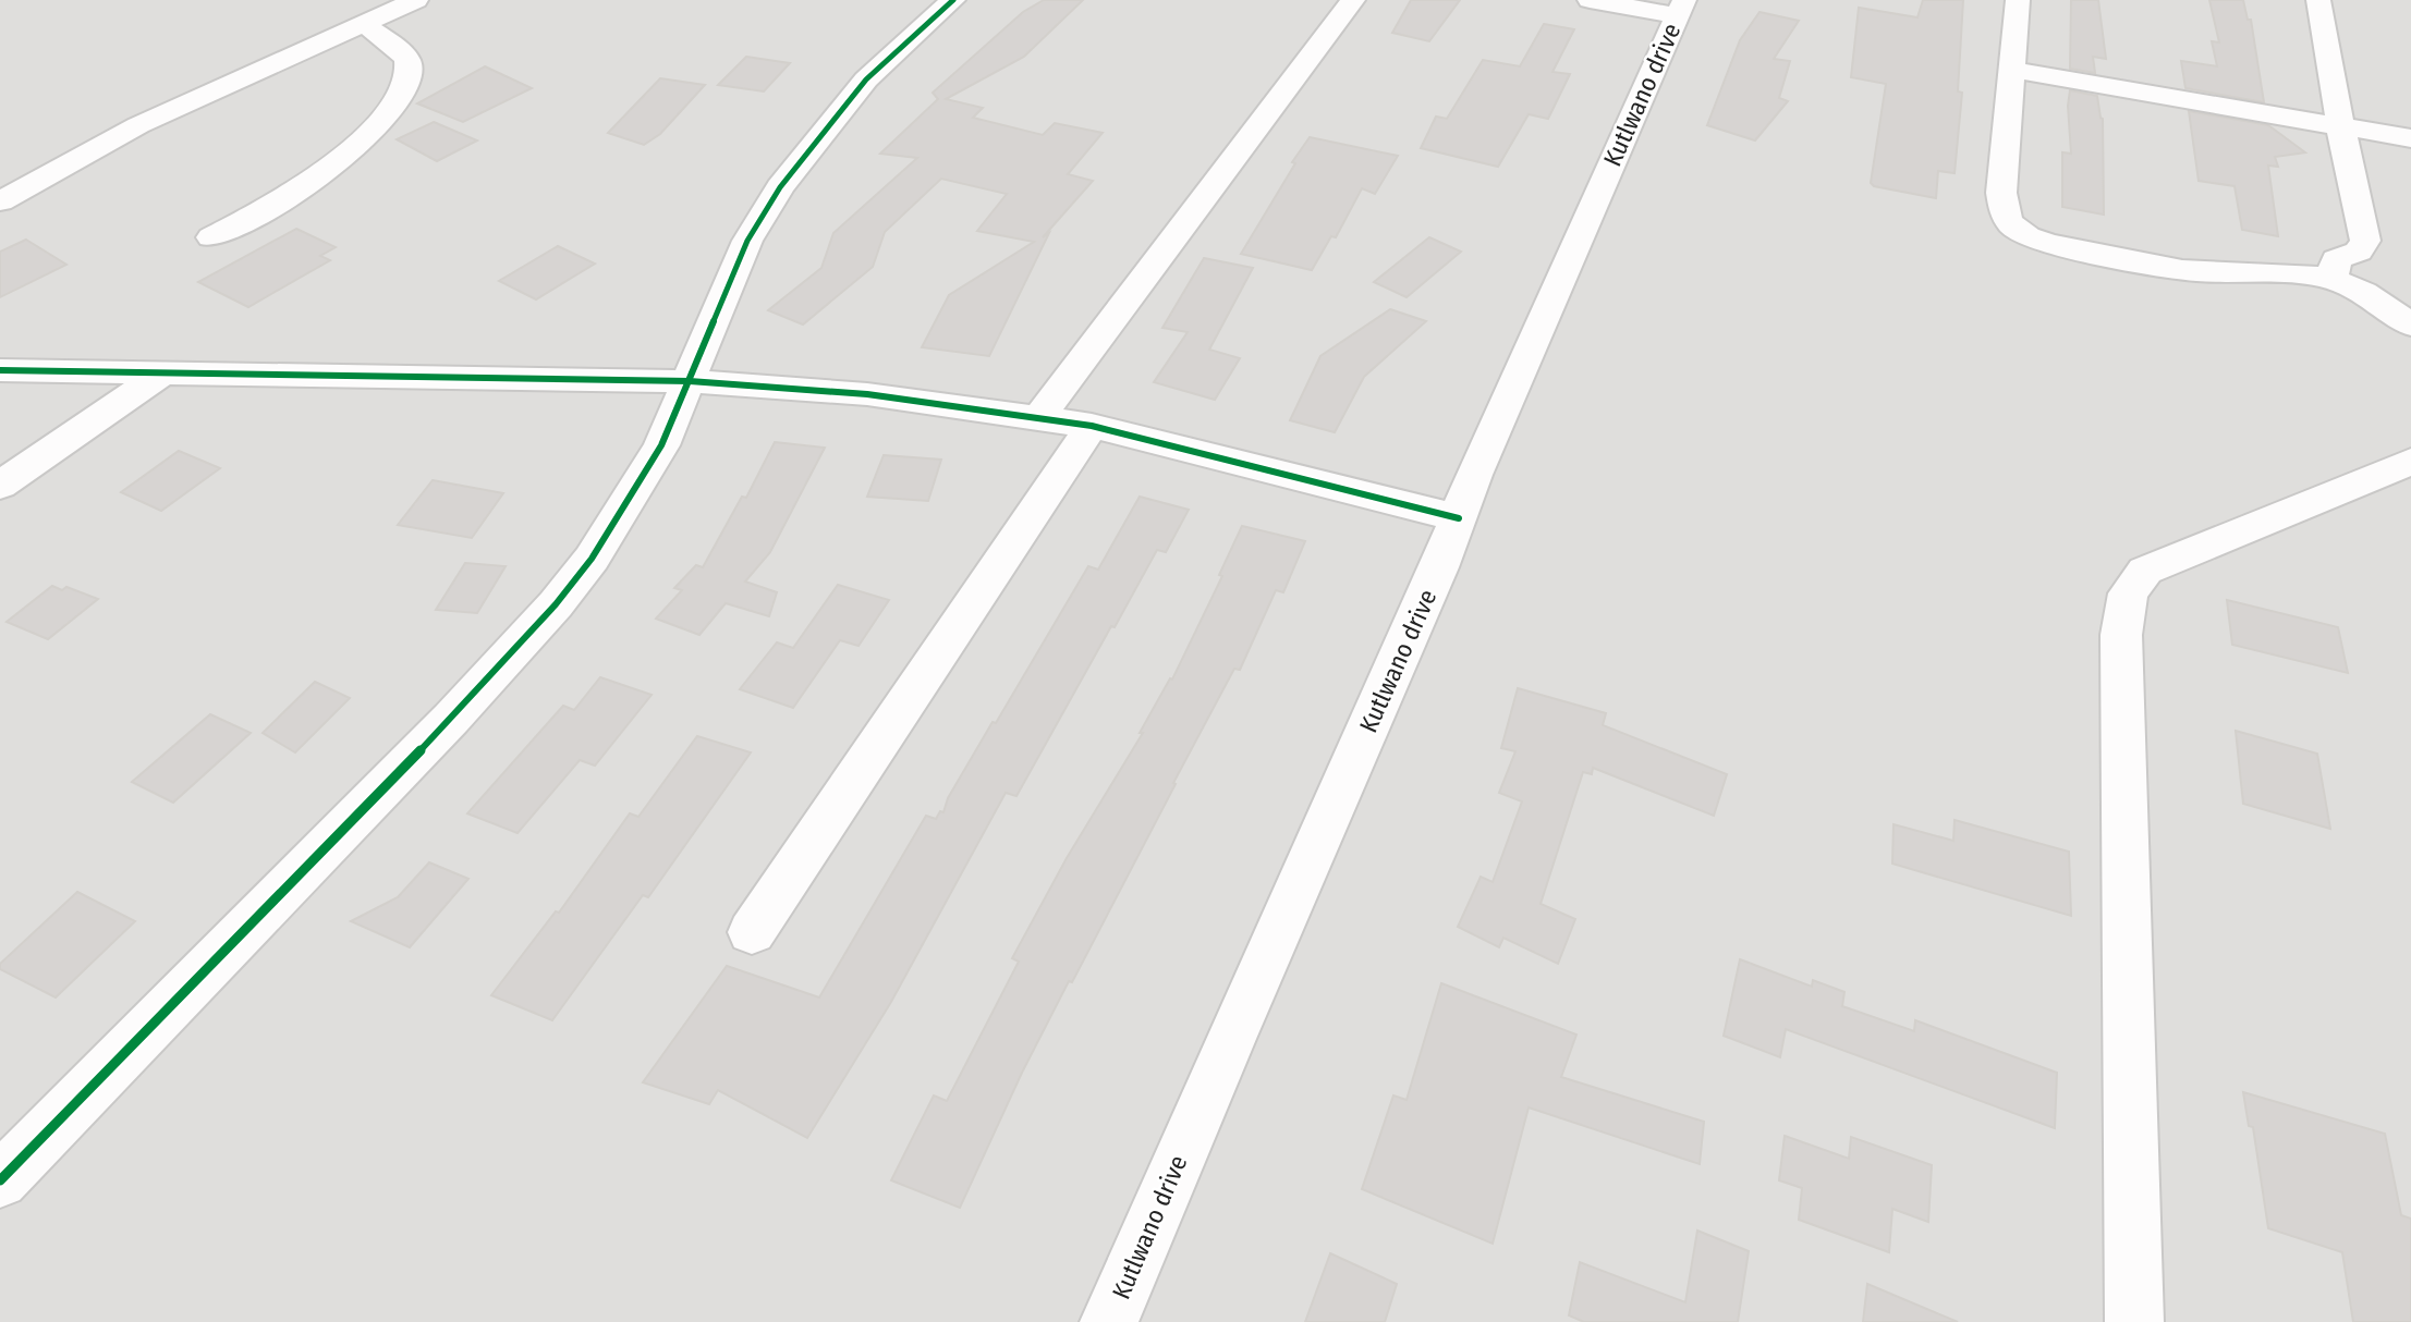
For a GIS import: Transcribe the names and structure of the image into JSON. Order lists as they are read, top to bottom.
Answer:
{
  "streets": {
    "street": ["Kutlwano drive"]
  }
}
